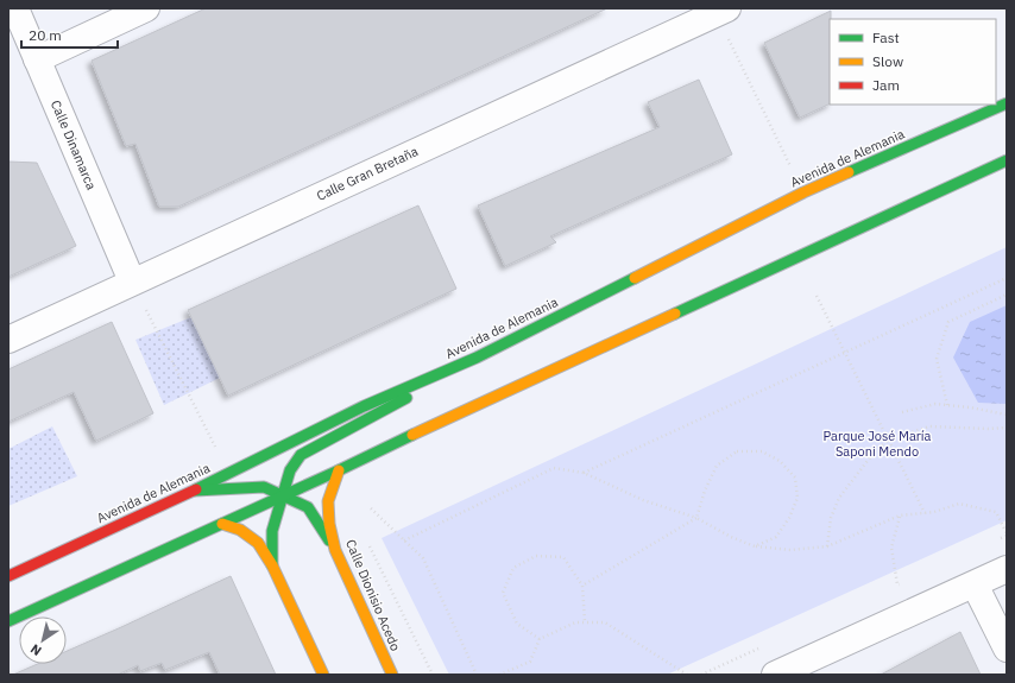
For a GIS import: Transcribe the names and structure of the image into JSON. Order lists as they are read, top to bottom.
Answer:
{
  "streets": {
    "main road": ["Avenida de Alemania", "Calle Dionisio Acedo"],
    "street": ["Calle Dinamarca", "Calle Gran Bretaña"]
  },
  "crossings": [
    ["Calle Dinamarca", "Calle Gran Bretaña"]
  ],
  "parks": ["Parque José María Saponi Mendo"],
  "legend": ["Fast", "Slow", "Jam"],
  "scale_bar": "20 m",
  "north": "bottom left"
}
